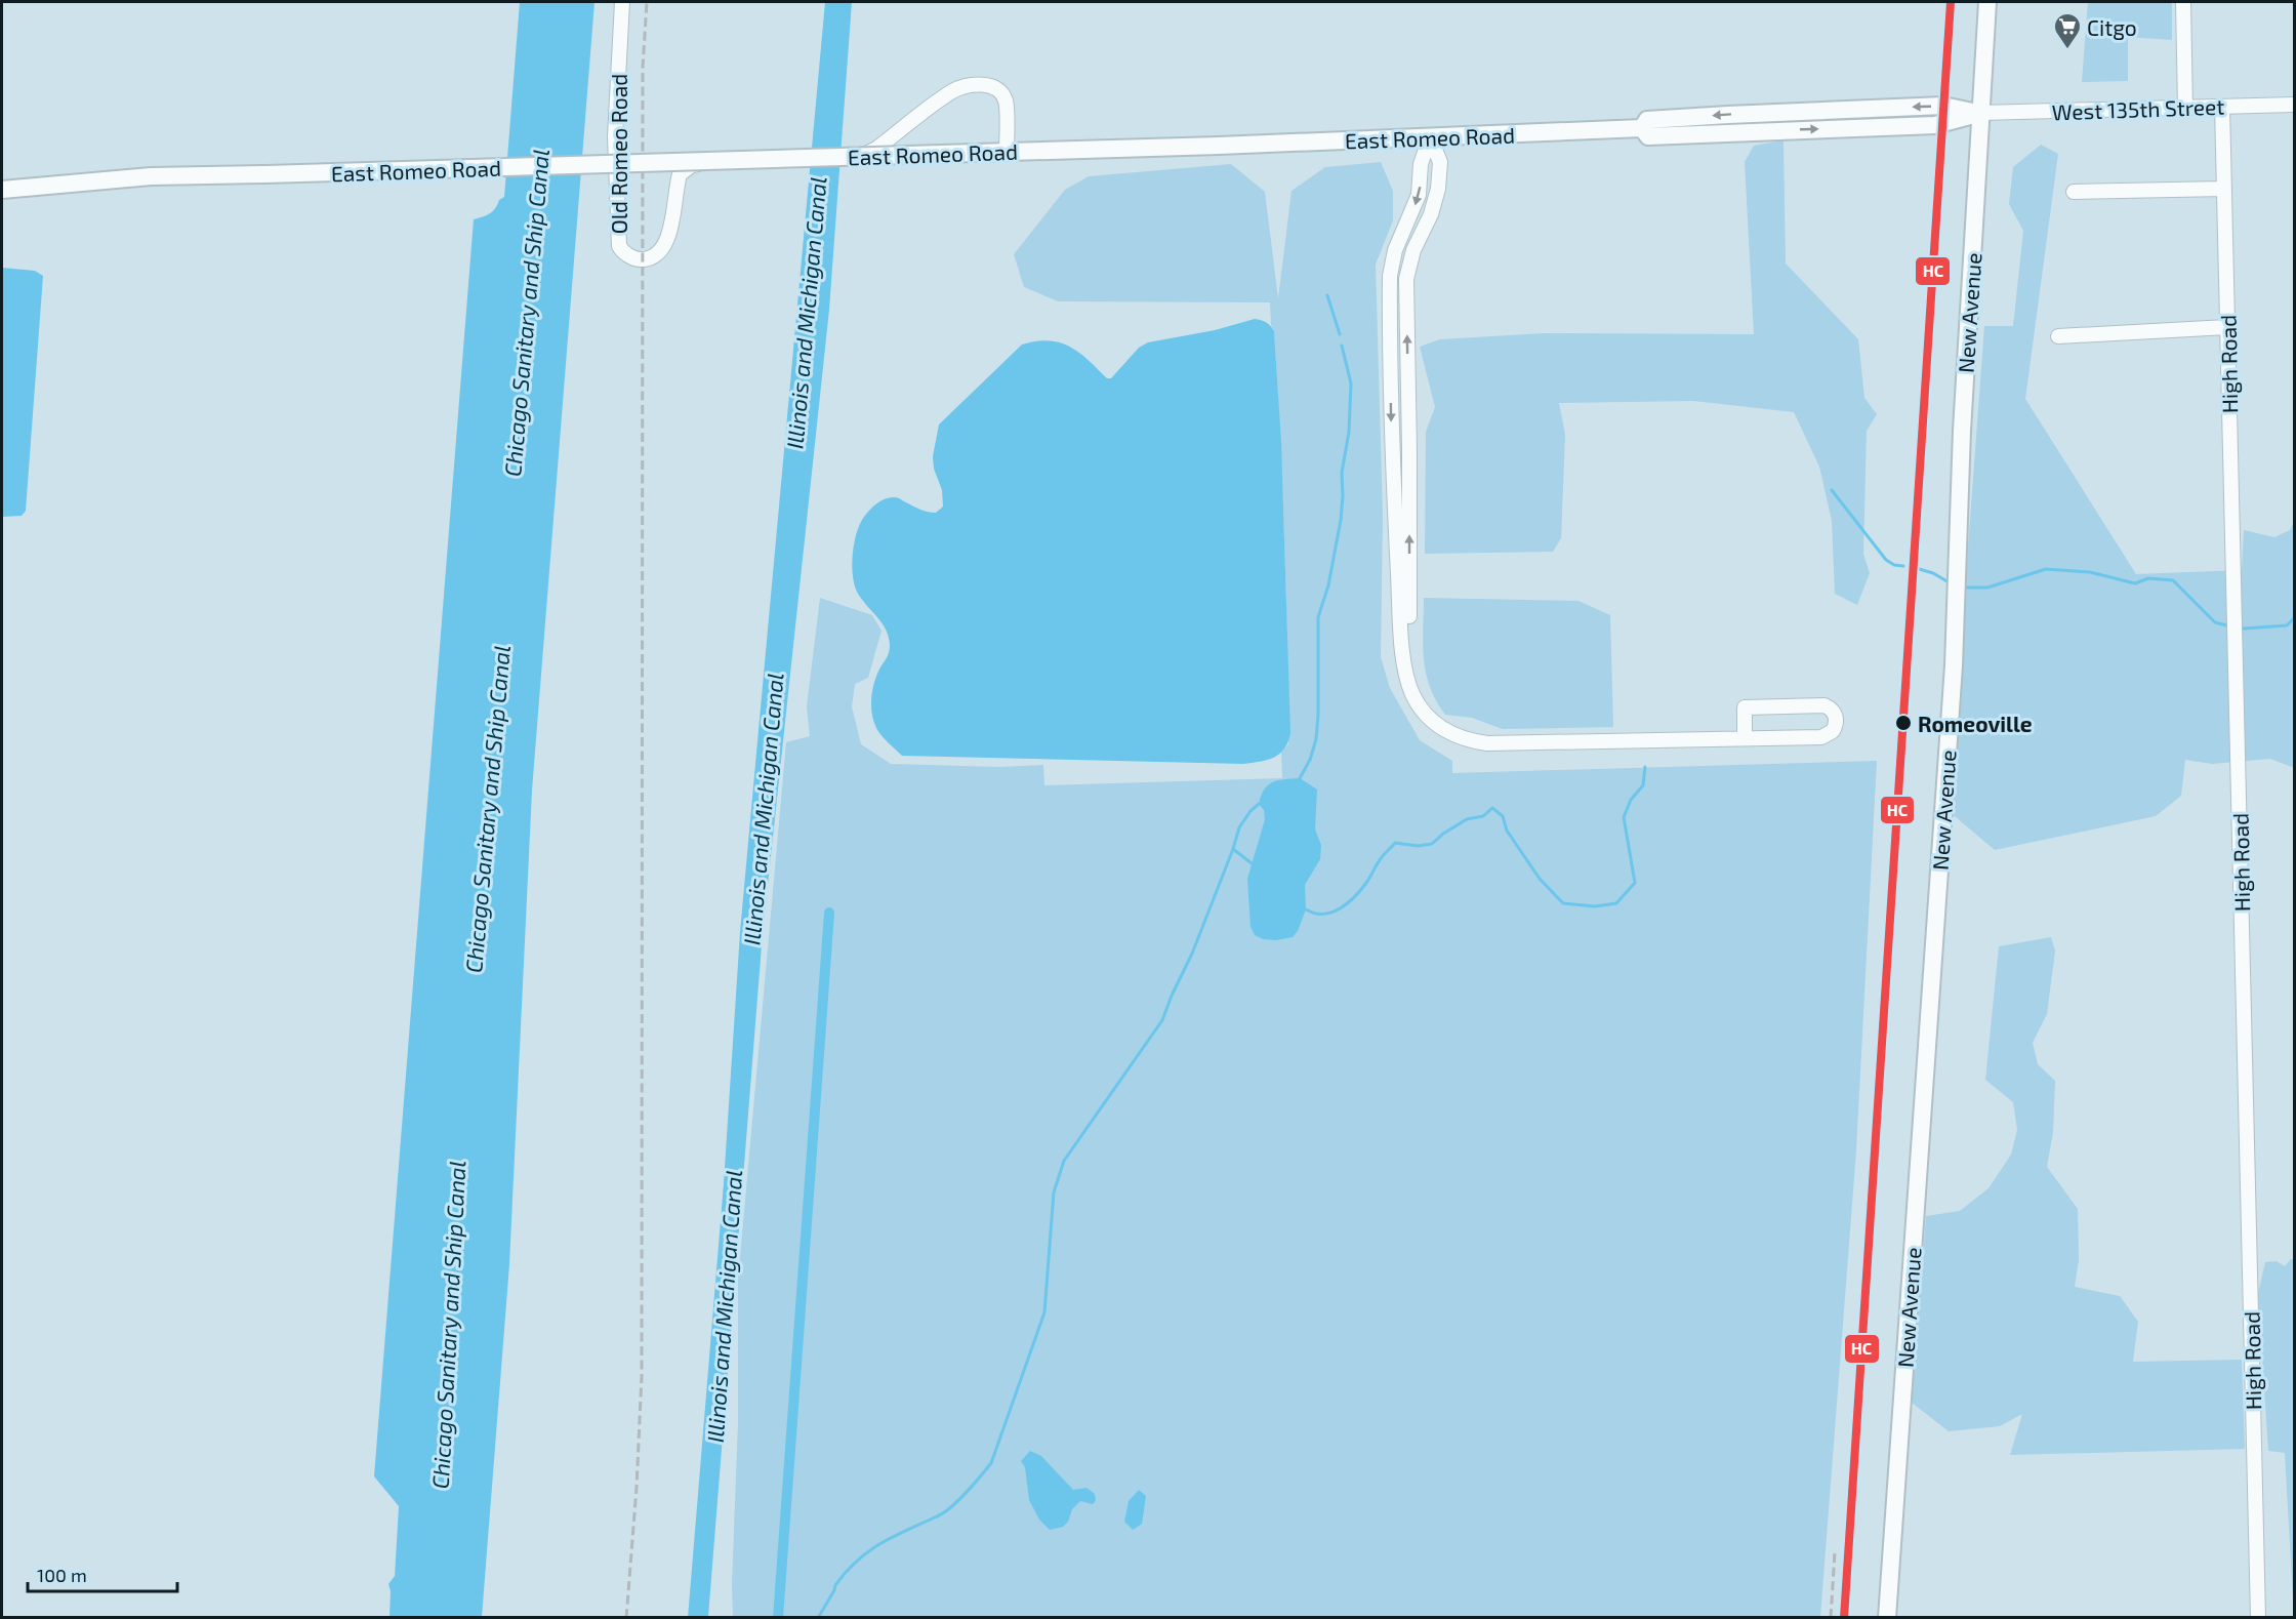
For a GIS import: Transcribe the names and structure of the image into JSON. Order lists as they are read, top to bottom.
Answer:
{
  "streets": {
    "main road": ["East Romeo Road", "New Avenue"],
    "street": ["West 135th Street", "Old Romeo Road", "High Road"]
  },
  "crossings": [
    ["West 135th Street", "East Romeo Road"],
    ["West 135th Street", "New Avenue"],
    ["West 135th Street", "High Road"],
    ["East Romeo Road", "Old Romeo Road"],
    ["East Romeo Road", "New Avenue"]
  ],
  "water": ["Chicago Sanitary and Ship Canal", "Illinois and Michigan Canal"],
  "places": {
    "supermarket": ["Citgo"],
    "other": ["Romeoville"]
  },
  "lines": ["transit line HC"],
  "scale_bar": "100 m"
}
